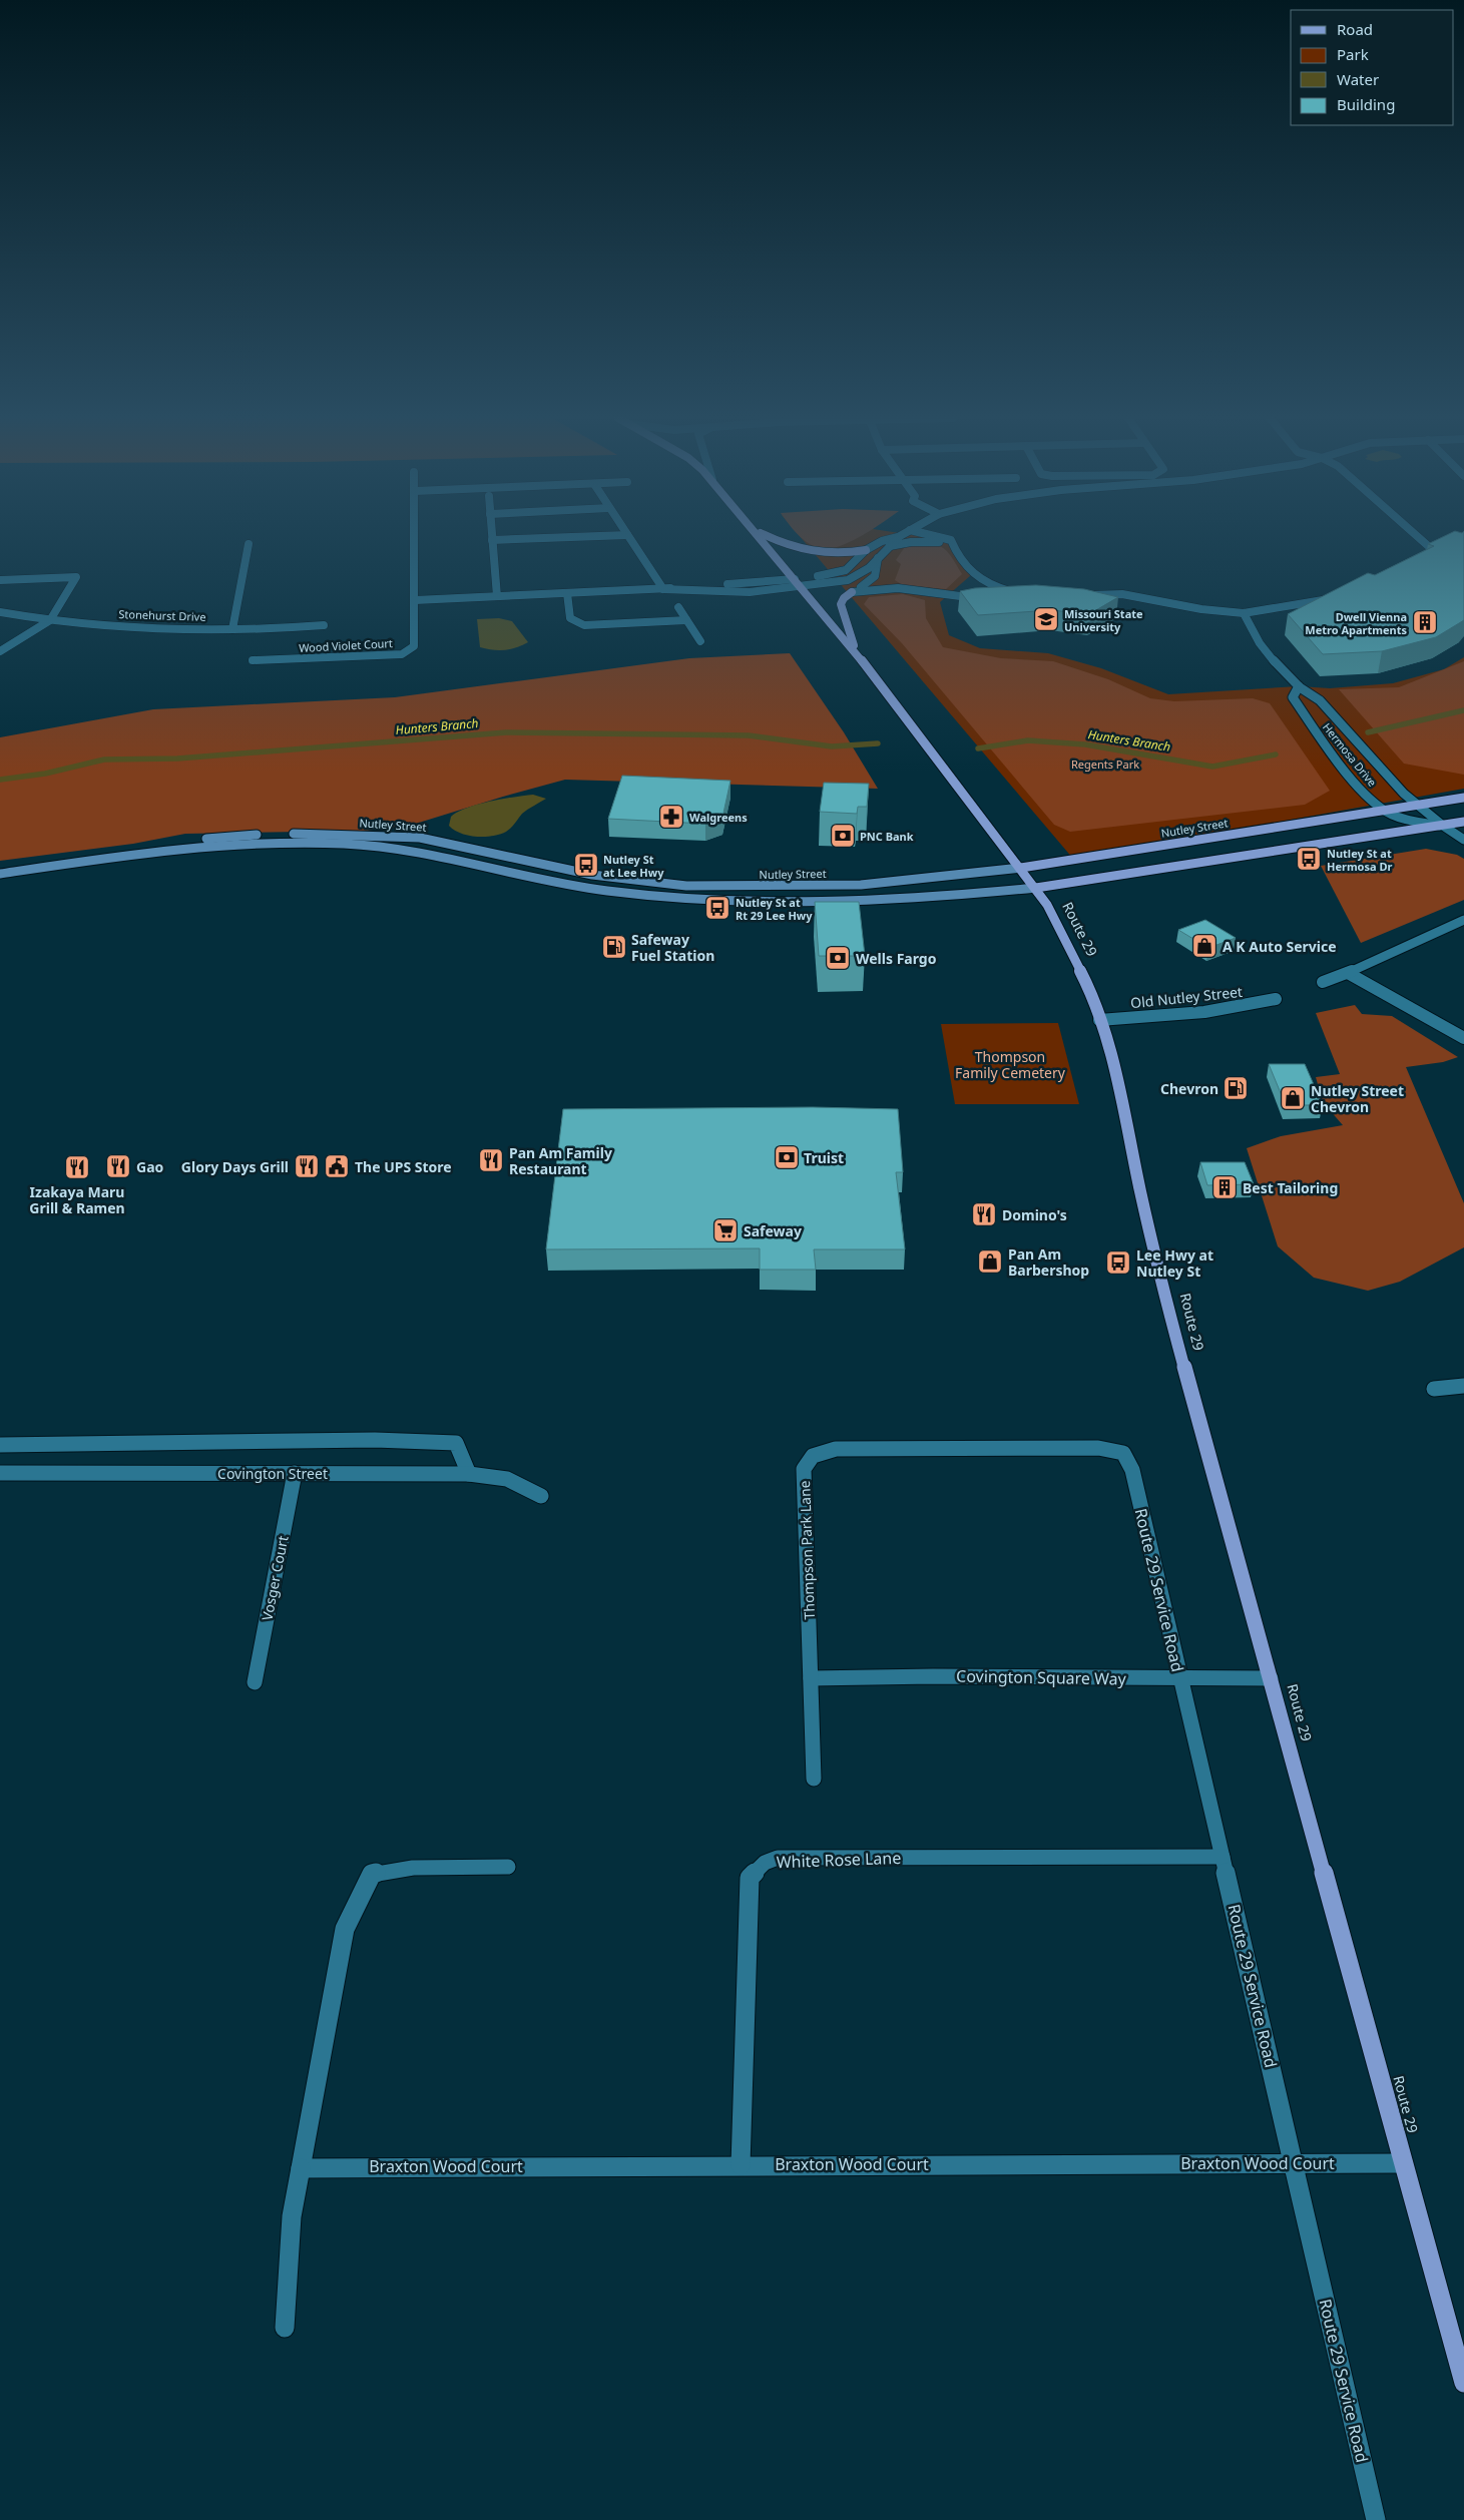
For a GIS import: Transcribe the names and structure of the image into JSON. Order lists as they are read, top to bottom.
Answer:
{
  "streets": {
    "main road": ["Nutley Street", "Route 29"],
    "street": [
      "Stonehurst Drive",
      "Wood Violet Court",
      "Hermosa Drive",
      "Old Nutley Street",
      "Covington Street",
      "Thompson Park Lane",
      "Vosger Court",
      "Route 29 Service Road",
      "Covington Square Way",
      "White Rose Lane",
      "Braxton Wood Court"
    ]
  },
  "crossings": [
    ["Hermosa Drive", "Nutley Street"],
    ["Nutley Street", "Route 29"],
    ["Route 29", "Old Nutley Street"],
    ["Route 29", "Covington Square Way"],
    ["Route 29", "Braxton Wood Court"],
    ["Covington Street", "Vosger Court"],
    ["Thompson Park Lane", "Route 29 Service Road"],
    ["Thompson Park Lane", "Covington Square Way"],
    ["Route 29 Service Road", "Covington Square Way"],
    ["Route 29 Service Road", "White Rose Lane"],
    ["Route 29 Service Road", "Braxton Wood Court"],
    ["White Rose Lane", "Braxton Wood Court"]
  ],
  "water": ["Hunters Branch"],
  "parks": ["Regents Park", "Thompson Family Cemetery"],
  "places": {
    "school or university": ["Missouri State University"],
    "building": ["Dwell Vienna Metro Apartments", "Best Tailoring"],
    "pharmacy": ["Walgreens"],
    "bank": ["PNC Bank", "Wells Fargo", "Truist"],
    "bus stop": [
      "Nutley St at Hermosa Dr",
      "Nutley St at Lee Hwy",
      "Nutley St at Rt 29 Lee Hwy",
      "Lee Hwy at Nutley St"
    ],
    "shop": ["A K Auto Service", "Nutley Street Chevron", "Pan Am Barbershop"],
    "fuel station": ["Safeway Fuel Station", "Chevron"],
    "restaurant": [
      "Pan Am Family Restaurant",
      "Gao",
      "Glory Days Grill",
      "Izakaya Maru Grill & Ramen",
      "Domino's"
    ],
    "public building": ["The UPS Store"],
    "supermarket": ["Safeway"]
  },
  "legend": [
    "Road",
    "Park",
    "Water",
    "Building"
  ]
}
